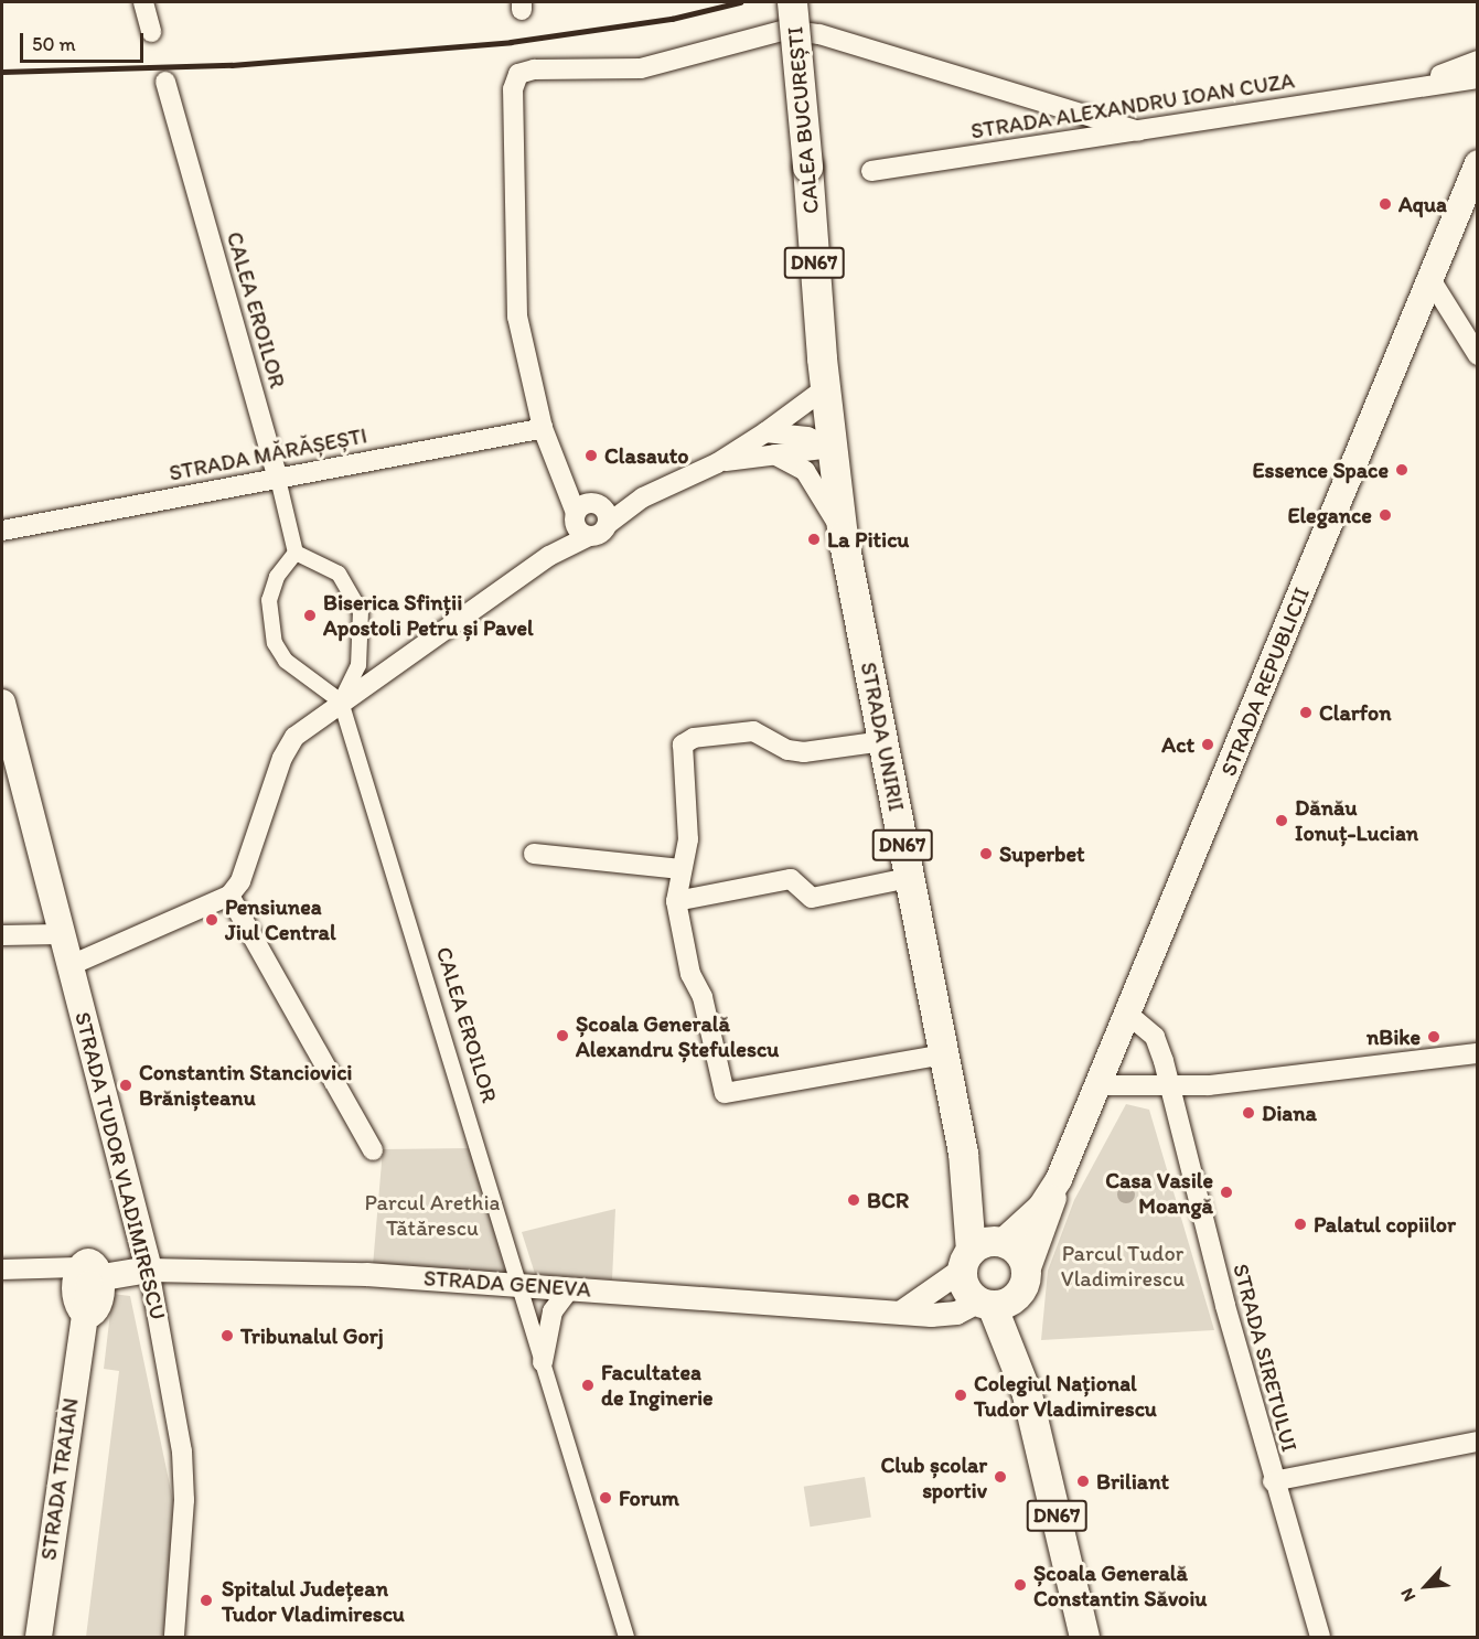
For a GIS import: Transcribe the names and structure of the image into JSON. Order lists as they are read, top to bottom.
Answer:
{
  "streets": {
    "main road": [
      "CALEA BUCUREȘTI",
      "DN67",
      "STRADA REPUBLICII",
      "STRADA UNIRII",
      "STRADA TUDOR VLADIMIRESCU",
      "STRADA GENEVA",
      "STRADA TRAIAN"
    ],
    "street": [
      "STRADA ALEXANDRU IOAN CUZA",
      "CALEA EROILOR",
      "STRADA MĂRĂȘEȘTI",
      "STRADA SIRETULUI"
    ]
  },
  "crossings": [
    ["CALEA BUCUREȘTI", "STRADA UNIRII"],
    ["CALEA EROILOR", "STRADA MĂRĂȘEȘTI"],
    ["CALEA EROILOR", "STRADA GENEVA"],
    ["STRADA REPUBLICII", "STRADA UNIRII"],
    ["STRADA REPUBLICII", "STRADA GENEVA"],
    ["STRADA REPUBLICII", "STRADA SIRETULUI"],
    ["STRADA UNIRII", "STRADA GENEVA"],
    ["STRADA TUDOR VLADIMIRESCU", "STRADA GENEVA"],
    ["STRADA GENEVA", "STRADA TRAIAN"]
  ],
  "parks": ["Parcul Arethia Tătărescu", "Parcul Tudor Vladimirescu"],
  "places": [
    "Aqua",
    "Clasauto",
    "Essence Space",
    "Elegance",
    "La Piticu",
    "Biserica Sfinții Apostoli Petru și Pavel",
    "Clarfon",
    "Act",
    "Dănău Ionuț-Lucian",
    "Superbet",
    "Pensiunea Jiul Central",
    "Școala Generală Alexandru Ștefulescu",
    "nBike",
    "Constantin Stanciovici Brănișteanu",
    "Diana",
    "Casa Vasile Moangă",
    "BCR",
    "Palatul copiilor",
    "Tribunalul Gorj",
    "Facultatea de Inginerie",
    "Colegiul Național Tudor Vladimirescu",
    "Club școlar sportiv",
    "Briliant",
    "Forum",
    "Școala Generală Constantin Săvoiu",
    "Spitalul Județean Tudor Vladimirescu"
  ],
  "scale_bar": "50 m",
  "north": "bottom left"
}
